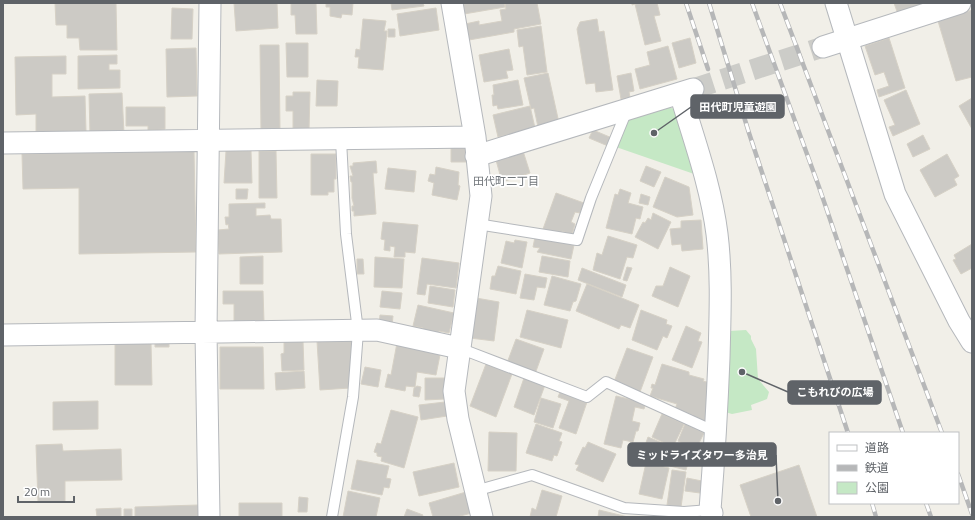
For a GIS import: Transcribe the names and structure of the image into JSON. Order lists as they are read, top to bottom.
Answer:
{
  "districts": ["田代町二丁目"],
  "places": ["田代町児童遊園", "こもれびの広場", "ミッドライズタワー多治見"],
  "legend": ["道路", "鉄道", "公園"],
  "scale_bar": "20 m"
}
